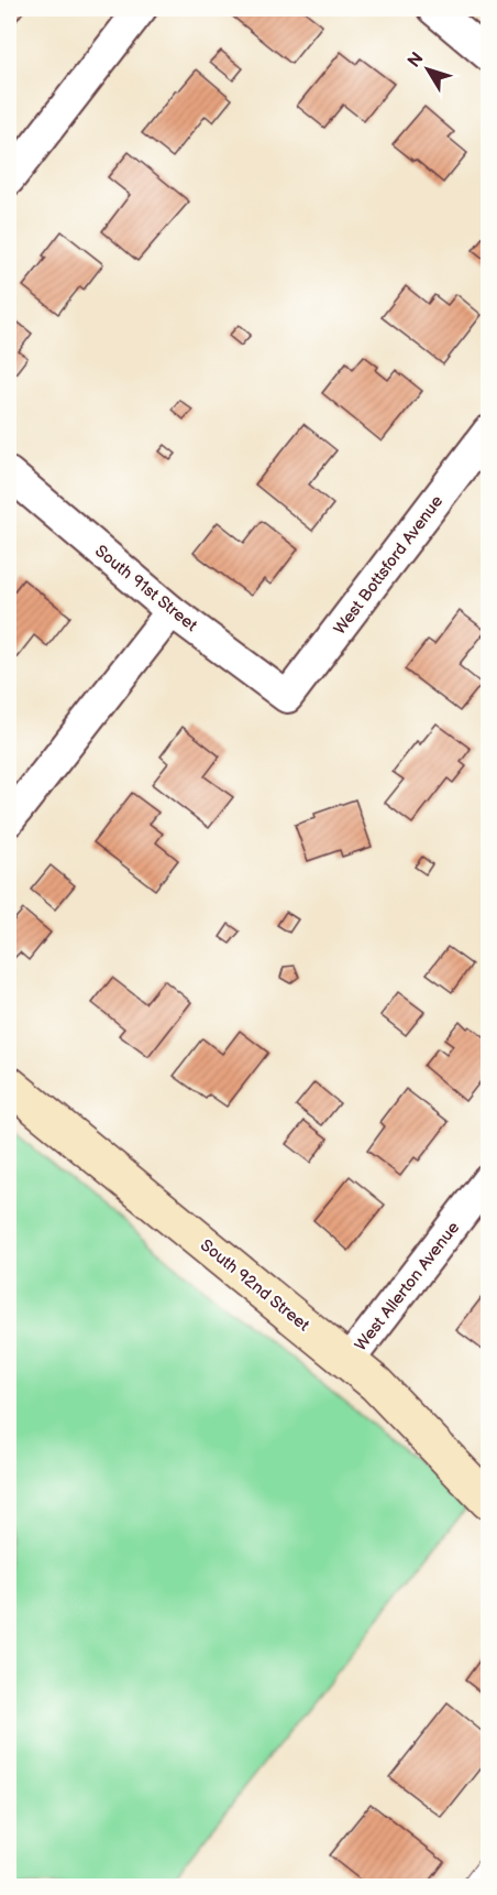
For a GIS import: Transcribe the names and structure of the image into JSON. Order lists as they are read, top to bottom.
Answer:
{
  "streets": {
    "main road": ["South 92nd Street"],
    "street": ["West Bottsford Avenue", "South 91st Street", "West Allerton Avenue"]
  },
  "crossings": [
    ["West Bottsford Avenue", "South 91st Street"],
    ["South 92nd Street", "West Allerton Avenue"]
  ],
  "north": "top left"
}
